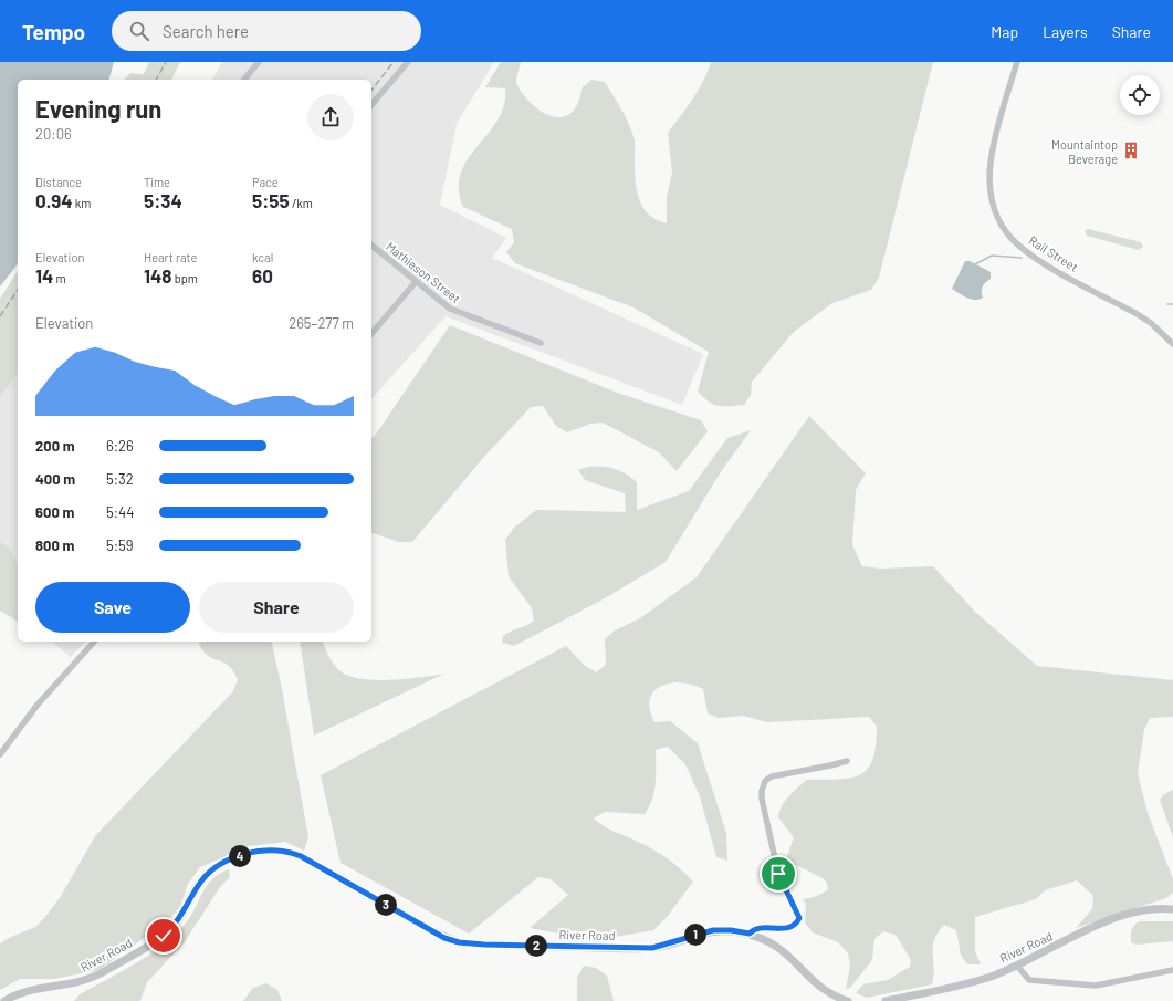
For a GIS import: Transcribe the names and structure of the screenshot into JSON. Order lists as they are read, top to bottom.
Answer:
{
  "streets": {
    "street": ["Rail Street", "Mathieson Street", "River Road"]
  },
  "places": {
    "building": ["Mountaintop Beverage"]
  },
  "page": {
    "header": "Tempo",
    "search": "Search here",
    "nav": ["Map", "Layers", "Share"],
    "heading": ["Evening run", "20:06"],
    "stats": [
      ["Distance", "0.94 km"],
      ["Time", "5:34"],
      ["Pace", "5:55 /km"],
      ["Elevation", "14 m"],
      ["Heart rate", "148 bpm"],
      ["kcal", "60"]
    ],
    "chart": ["Elevation", "265–277 m"],
    "list": [
      {
        "name": "200 m",
        "note": "6:26"
      },
      {
        "name": "400 m",
        "note": "5:32"
      },
      {
        "name": "600 m",
        "note": "5:44"
      },
      {
        "name": "800 m",
        "note": "5:59"
      }
    ],
    "buttons": ["Save", "Share"],
    "pins": [
      "4",
      "3",
      "1",
      "2"
    ]
  }
}
